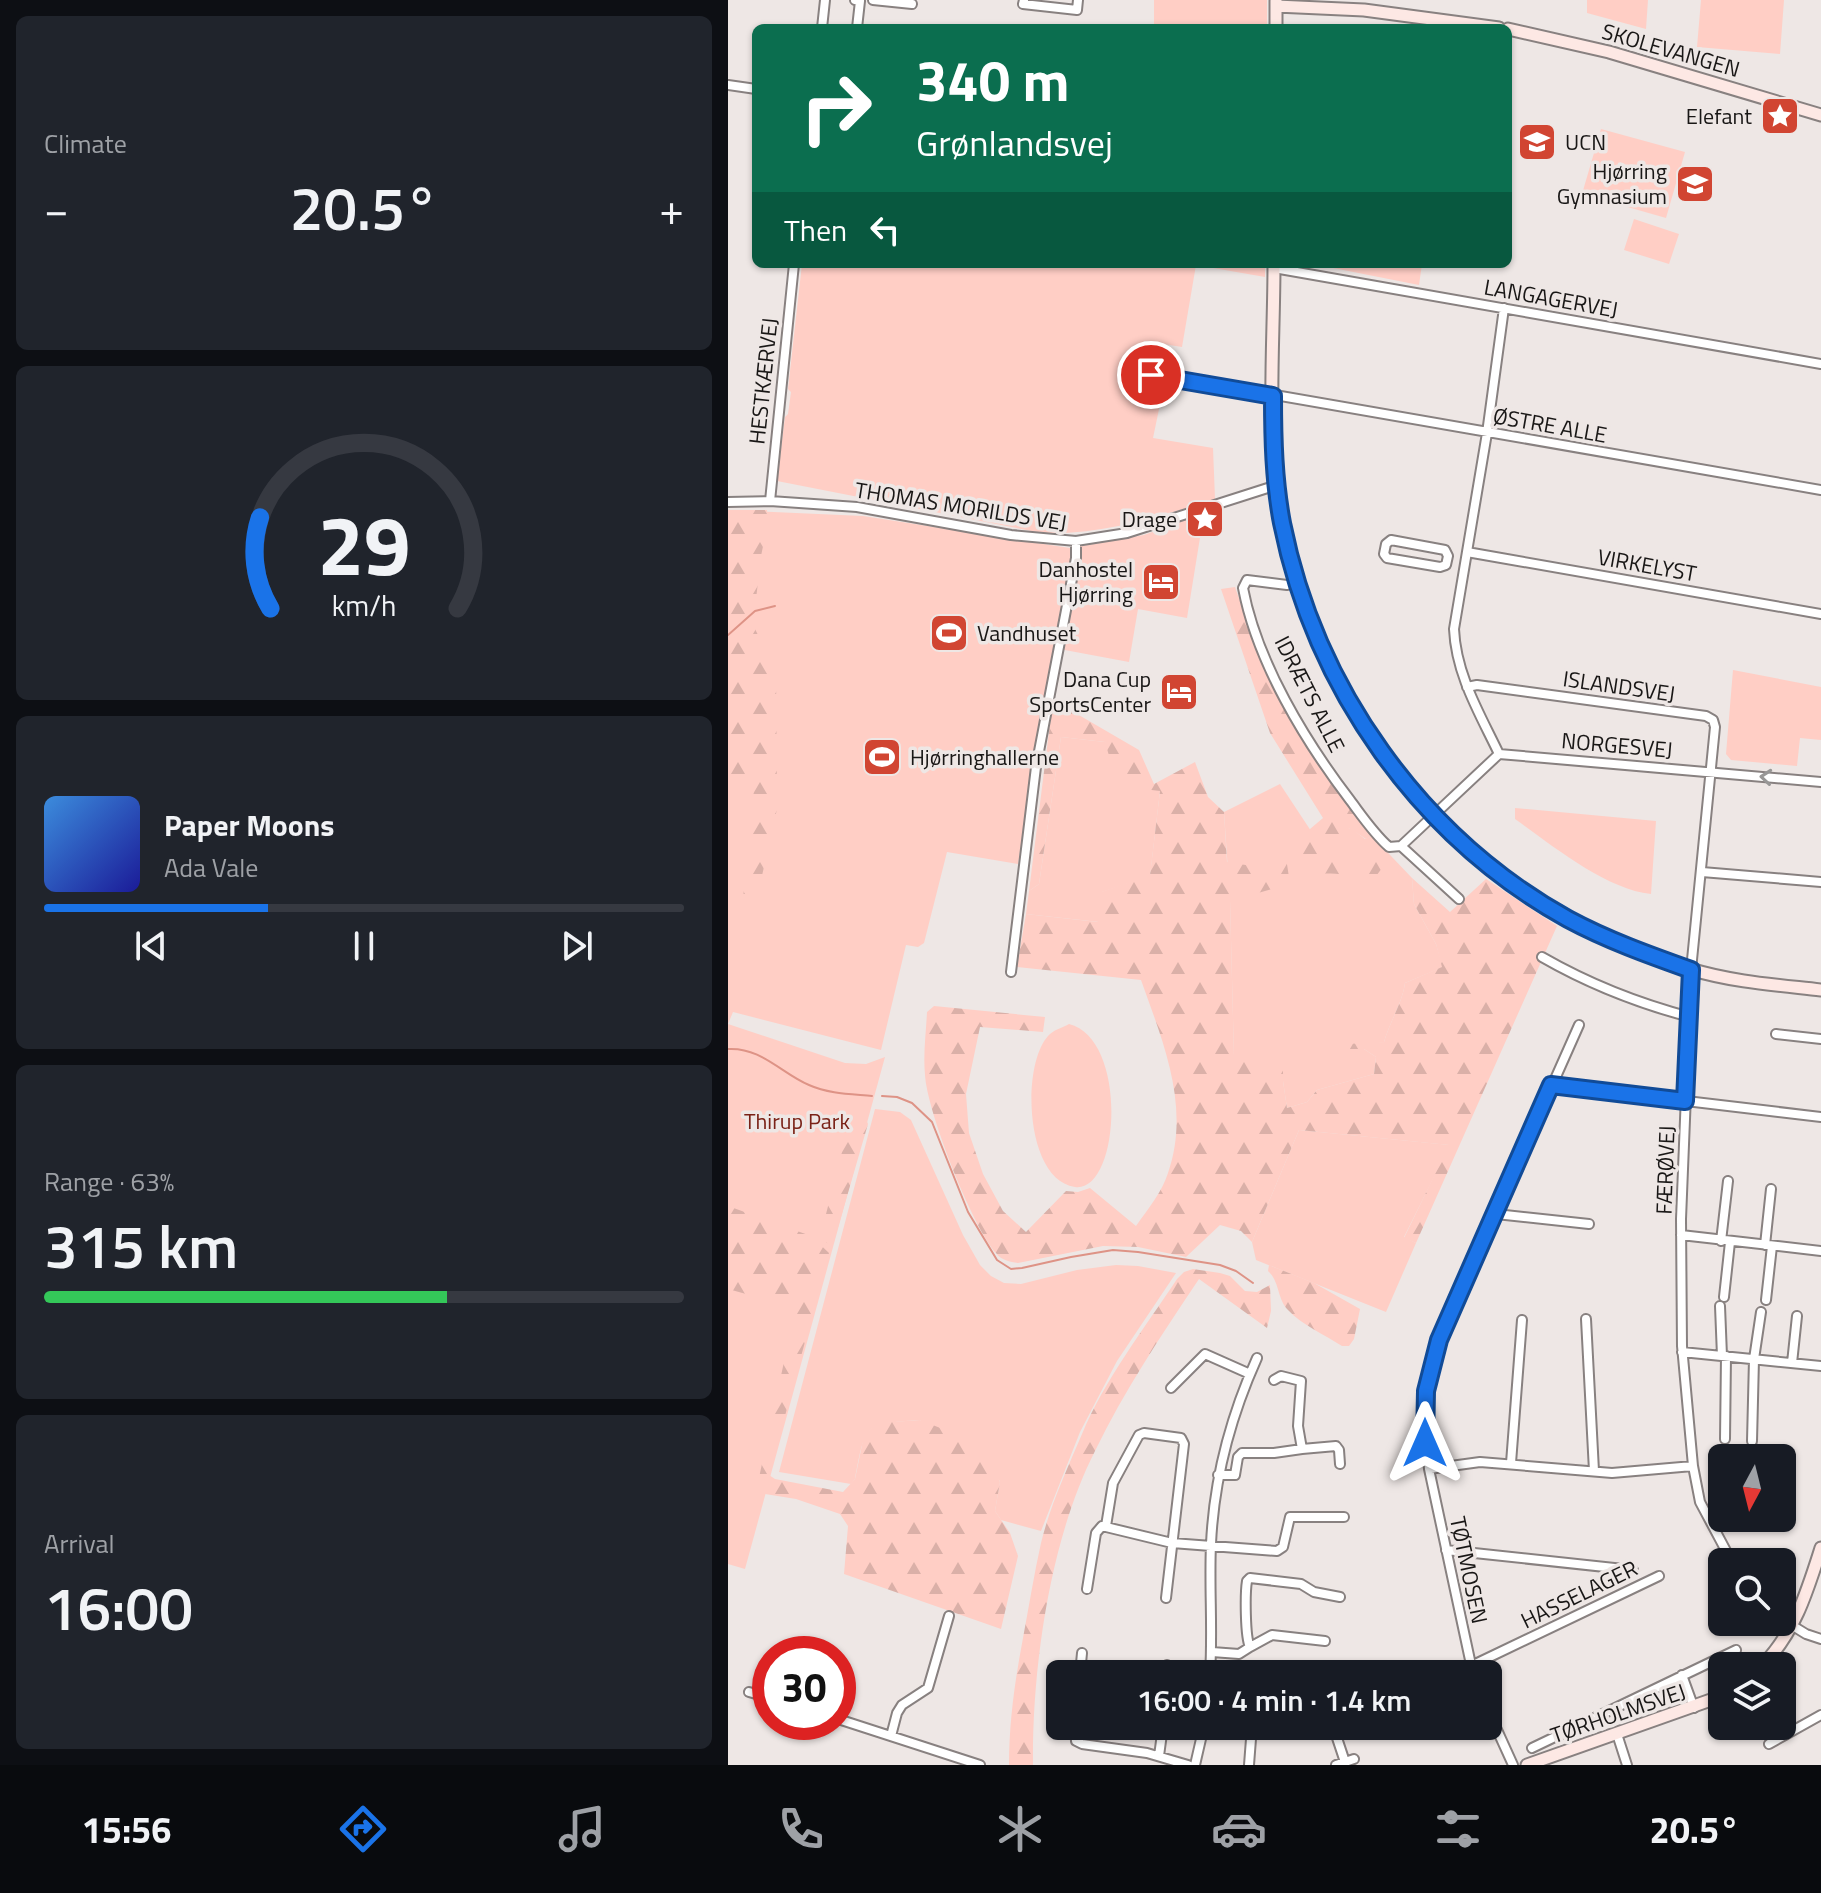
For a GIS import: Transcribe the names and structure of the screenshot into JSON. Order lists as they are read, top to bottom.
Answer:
{
  "streets": {
    "street": [
      "SKOLEVANGEN",
      "LANGAGERVEJ",
      "HESTKÆRVEJ",
      "ØSTRE ALLE",
      "THOMAS MORILDS VEJ",
      "VIRKELYST",
      "ISLANDSVEJ",
      "IDRÆTS ALLE",
      "NORGESVEJ",
      "FÆRØVEJ",
      "TØTMOSEN",
      "HASSELAGER",
      "TØRHOLMSVEJ"
    ]
  },
  "crossings": [
    ["HESTKÆRVEJ", "THOMAS MORILDS VEJ"],
    ["ØSTRE ALLE", "IDRÆTS ALLE"],
    ["THOMAS MORILDS VEJ", "IDRÆTS ALLE"],
    ["ISLANDSVEJ", "NORGESVEJ"],
    ["ISLANDSVEJ", "FÆRØVEJ"],
    ["IDRÆTS ALLE", "FÆRØVEJ"],
    ["NORGESVEJ", "FÆRØVEJ"]
  ],
  "parks": ["Thirup Park"],
  "places": {
    "place": ["Elefant", "Drage"],
    "school or university": ["UCN", "Hjørring Gymnasium"],
    "hotel": ["Danhostel Hjørring", "Dana Cup SportsCenter"],
    "sports": ["Vandhuset", "Hjørringhallerne"]
  },
  "north": "bottom",
  "page": {
    "tile": [
      "Climate",
      ["Range · 63%", "315 km"],
      ["Arrival", "16:00"]
    ],
    "turn": ["340 m", "Grønlandsvej"],
    "heat": ["−", "20.5°", "+"],
    "then": "Then",
    "song": ["Paper Moons", "Ada Vale"],
    "limit": "30",
    "trip": "16:00 · 4 min · 1.4 km",
    "tabs": ["15:56", "20.5°"],
    "gauge": ["29", "km/h"]
  }
}
